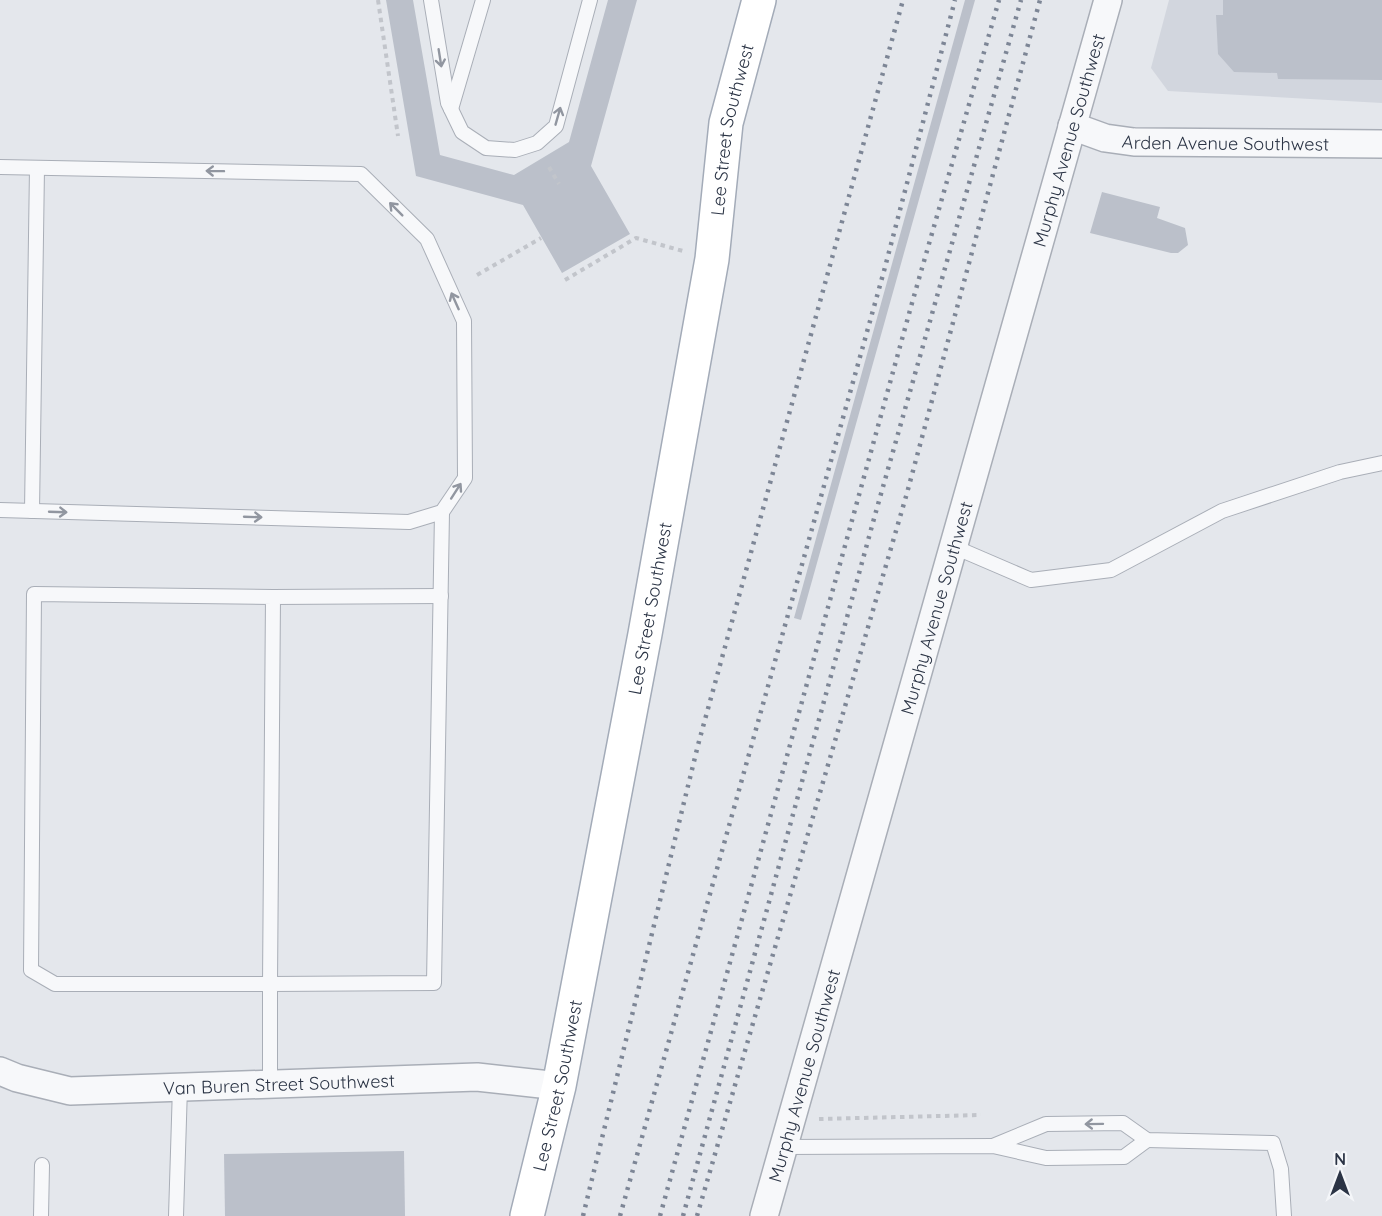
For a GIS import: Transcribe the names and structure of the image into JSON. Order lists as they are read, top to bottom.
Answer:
{
  "streets": {
    "main road": ["Lee Street Southwest"],
    "street": ["Murphy Avenue Southwest", "Arden Avenue Southwest", "Van Buren Street Southwest"]
  },
  "crossings": [
    ["Lee Street Southwest", "Van Buren Street Southwest"],
    ["Murphy Avenue Southwest", "Arden Avenue Southwest"]
  ],
  "north": "top"
}
